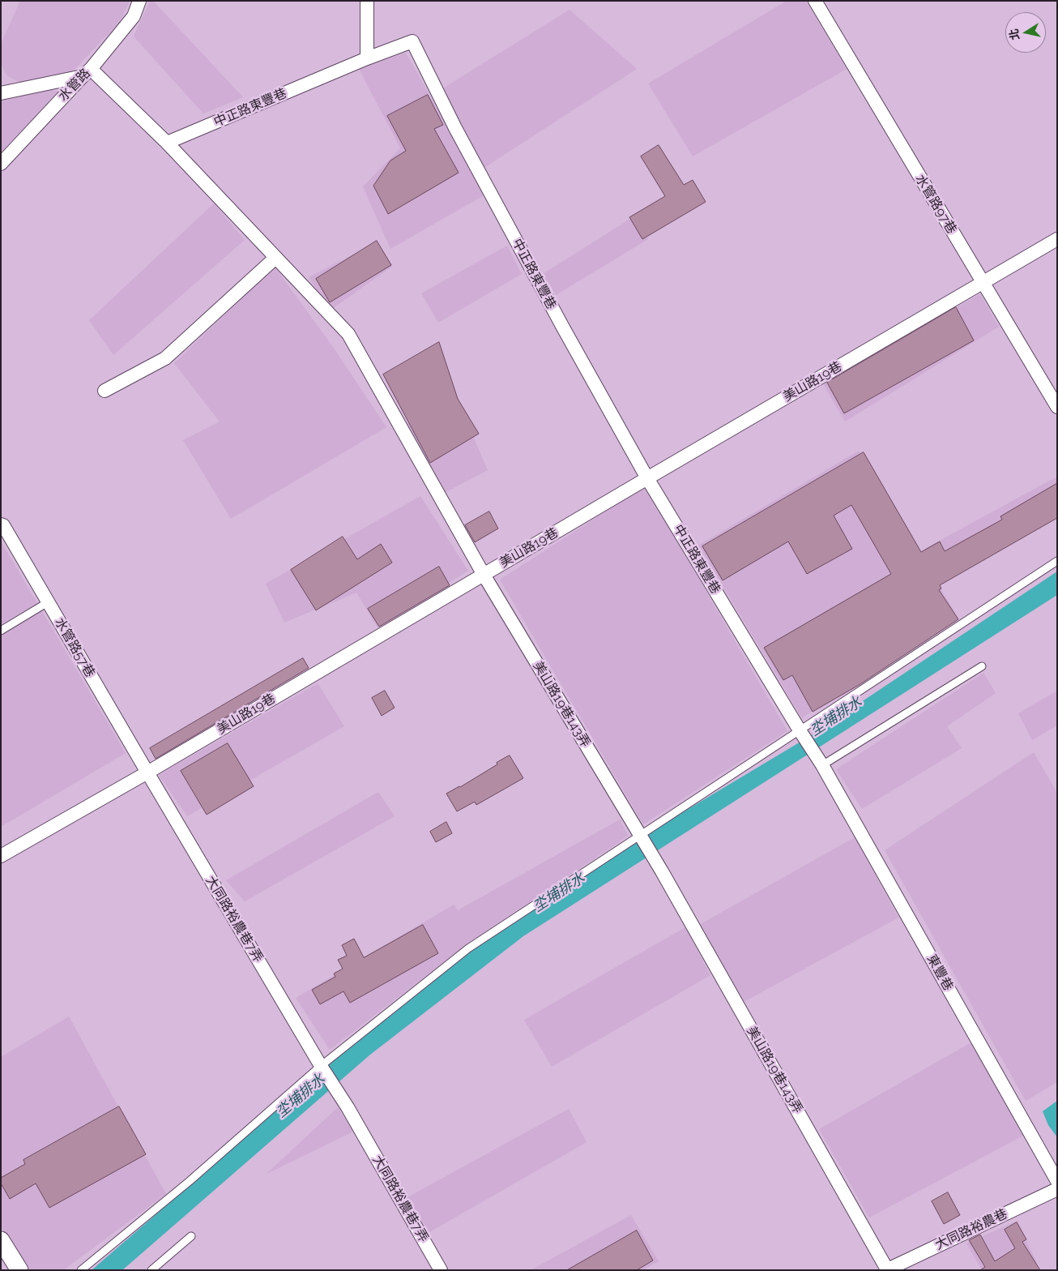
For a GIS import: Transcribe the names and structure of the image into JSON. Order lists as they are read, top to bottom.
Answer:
{
  "streets": {
    "street": [
      "水管路",
      "中正路東豐巷",
      "水管路97巷",
      "美山路19巷",
      "水管路57巷",
      "美山路19巷143弄",
      "大同路裕農巷7弄",
      "東豐巷",
      "大同路裕農巷"
    ]
  },
  "crossings": [
    ["中正路東豐巷", "美山路19巷"],
    ["中正路東豐巷", "東豐巷"],
    ["水管路97巷", "美山路19巷"],
    ["美山路19巷", "水管路57巷"],
    ["美山路19巷", "美山路19巷143弄"],
    ["美山路19巷", "大同路裕農巷7弄"],
    ["水管路57巷", "大同路裕農巷7弄"],
    ["美山路19巷143弄", "大同路裕農巷"]
  ],
  "water": ["坔埔排水"],
  "north": "left"
}
